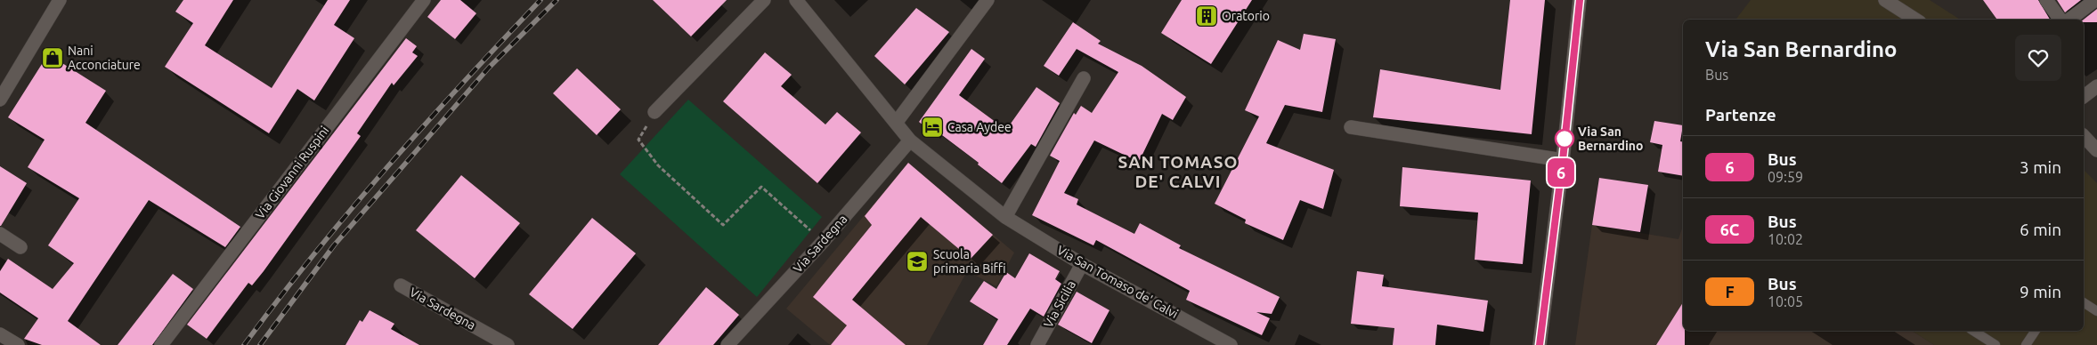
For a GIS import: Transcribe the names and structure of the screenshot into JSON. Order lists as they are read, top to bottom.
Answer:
{
  "streets": {
    "street": [
      "Via Giovanni Ruspini",
      "Via Sardegna",
      "Via San Tomaso de' Calvi",
      "Via Sicilia"
    ]
  },
  "crossings": [
    ["Via Sardegna", "Via San Tomaso de' Calvi"],
    ["Via San Tomaso de' Calvi", "Via Sicilia"]
  ],
  "districts": ["SAN TOMASO DE' CALVI"],
  "places": {
    "building": ["Oratorio"],
    "shop": ["Nani Acconciature"],
    "hotel": ["Casa Aydee"],
    "other": ["Via San Bernardino"],
    "school or university": ["Scuola primaria Biffi"]
  },
  "lines": ["bus line 6"],
  "page": {
    "on_map": "6",
    "heading": [
      ["Via San Bernardino", "Bus"],
      "Partenze"
    ],
    "list": [
      {
        "mark": "6",
        "name": "Bus",
        "note": "09:59",
        "value": "3 min"
      },
      {
        "mark": "6C",
        "name": "Bus",
        "note": "10:02",
        "value": "6 min"
      },
      {
        "mark": "F",
        "name": "Bus",
        "note": "10:05",
        "value": "9 min"
      }
    ]
  }
}
